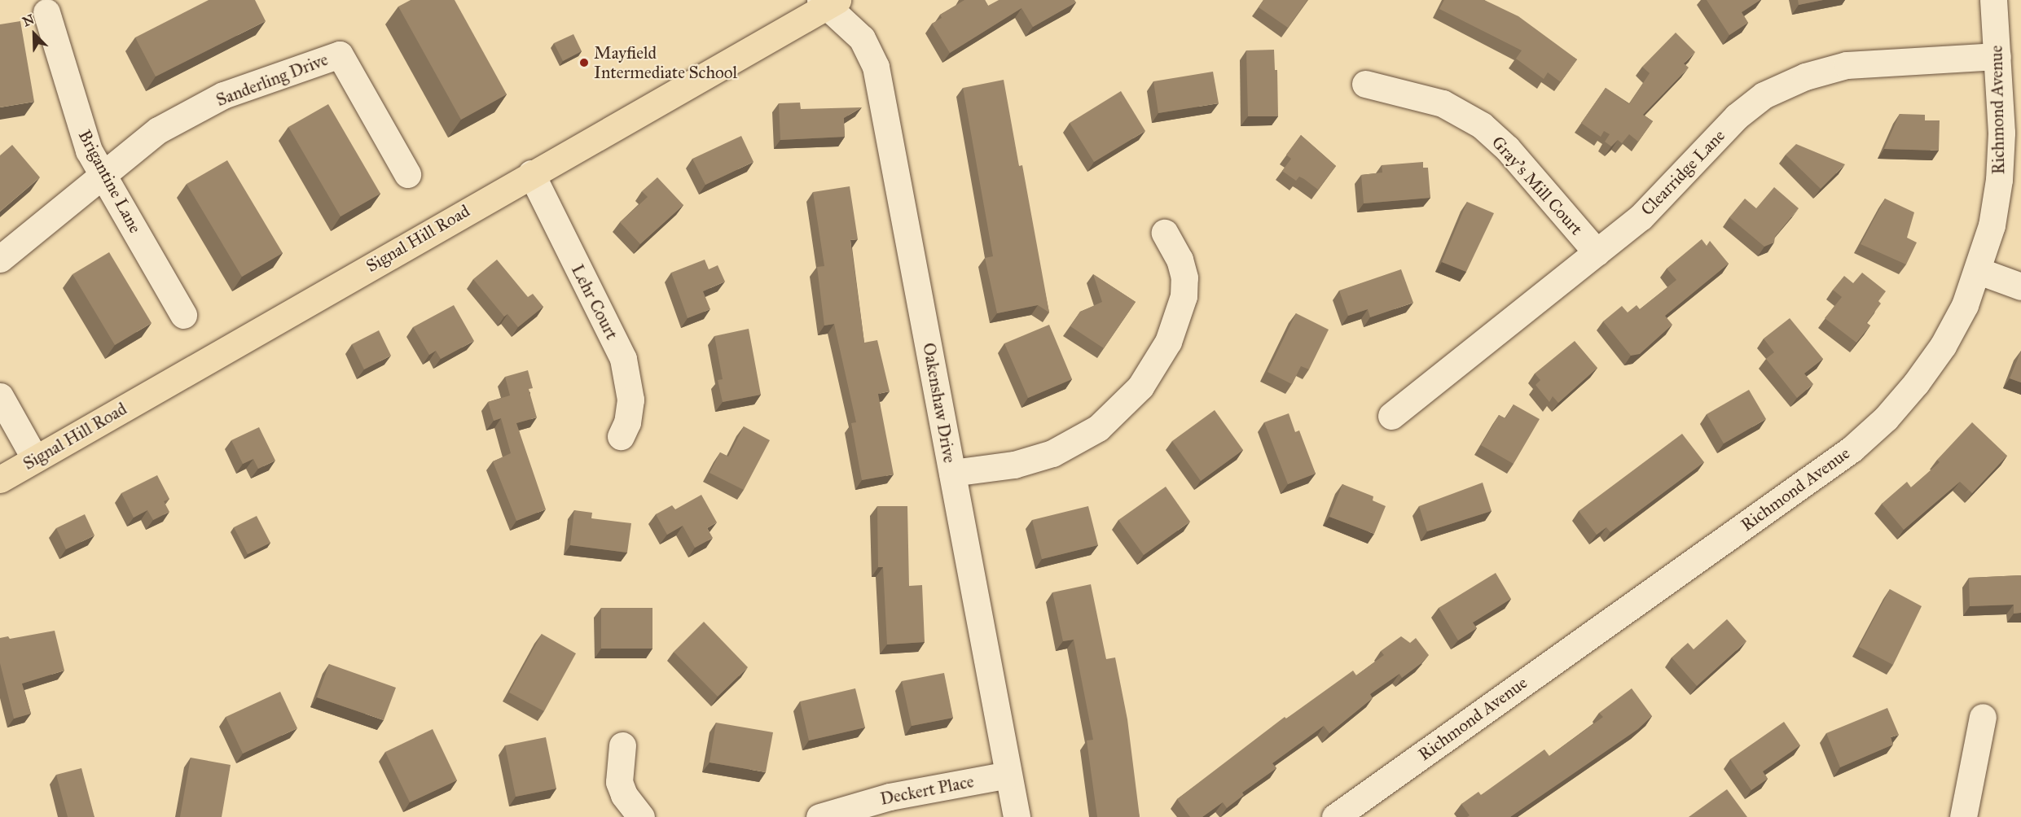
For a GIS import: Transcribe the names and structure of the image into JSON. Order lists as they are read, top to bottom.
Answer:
{
  "streets": {
    "main road": ["Signal Hill Road"],
    "street": [
      "Sanderling Drive",
      "Richmond Avenue",
      "Clearridge Lane",
      "Brigantine Lane",
      "Gray's Mill Court",
      "Lehr Court",
      "Oakenshaw Drive",
      "Deckert Place"
    ]
  },
  "crossings": [
    ["Sanderling Drive", "Brigantine Lane"],
    ["Richmond Avenue", "Clearridge Lane"],
    ["Clearridge Lane", "Gray's Mill Court"],
    ["Signal Hill Road", "Lehr Court"],
    ["Signal Hill Road", "Oakenshaw Drive"],
    ["Oakenshaw Drive", "Deckert Place"]
  ],
  "places": ["Mayfield Intermediate School"],
  "north": "top left"
}
